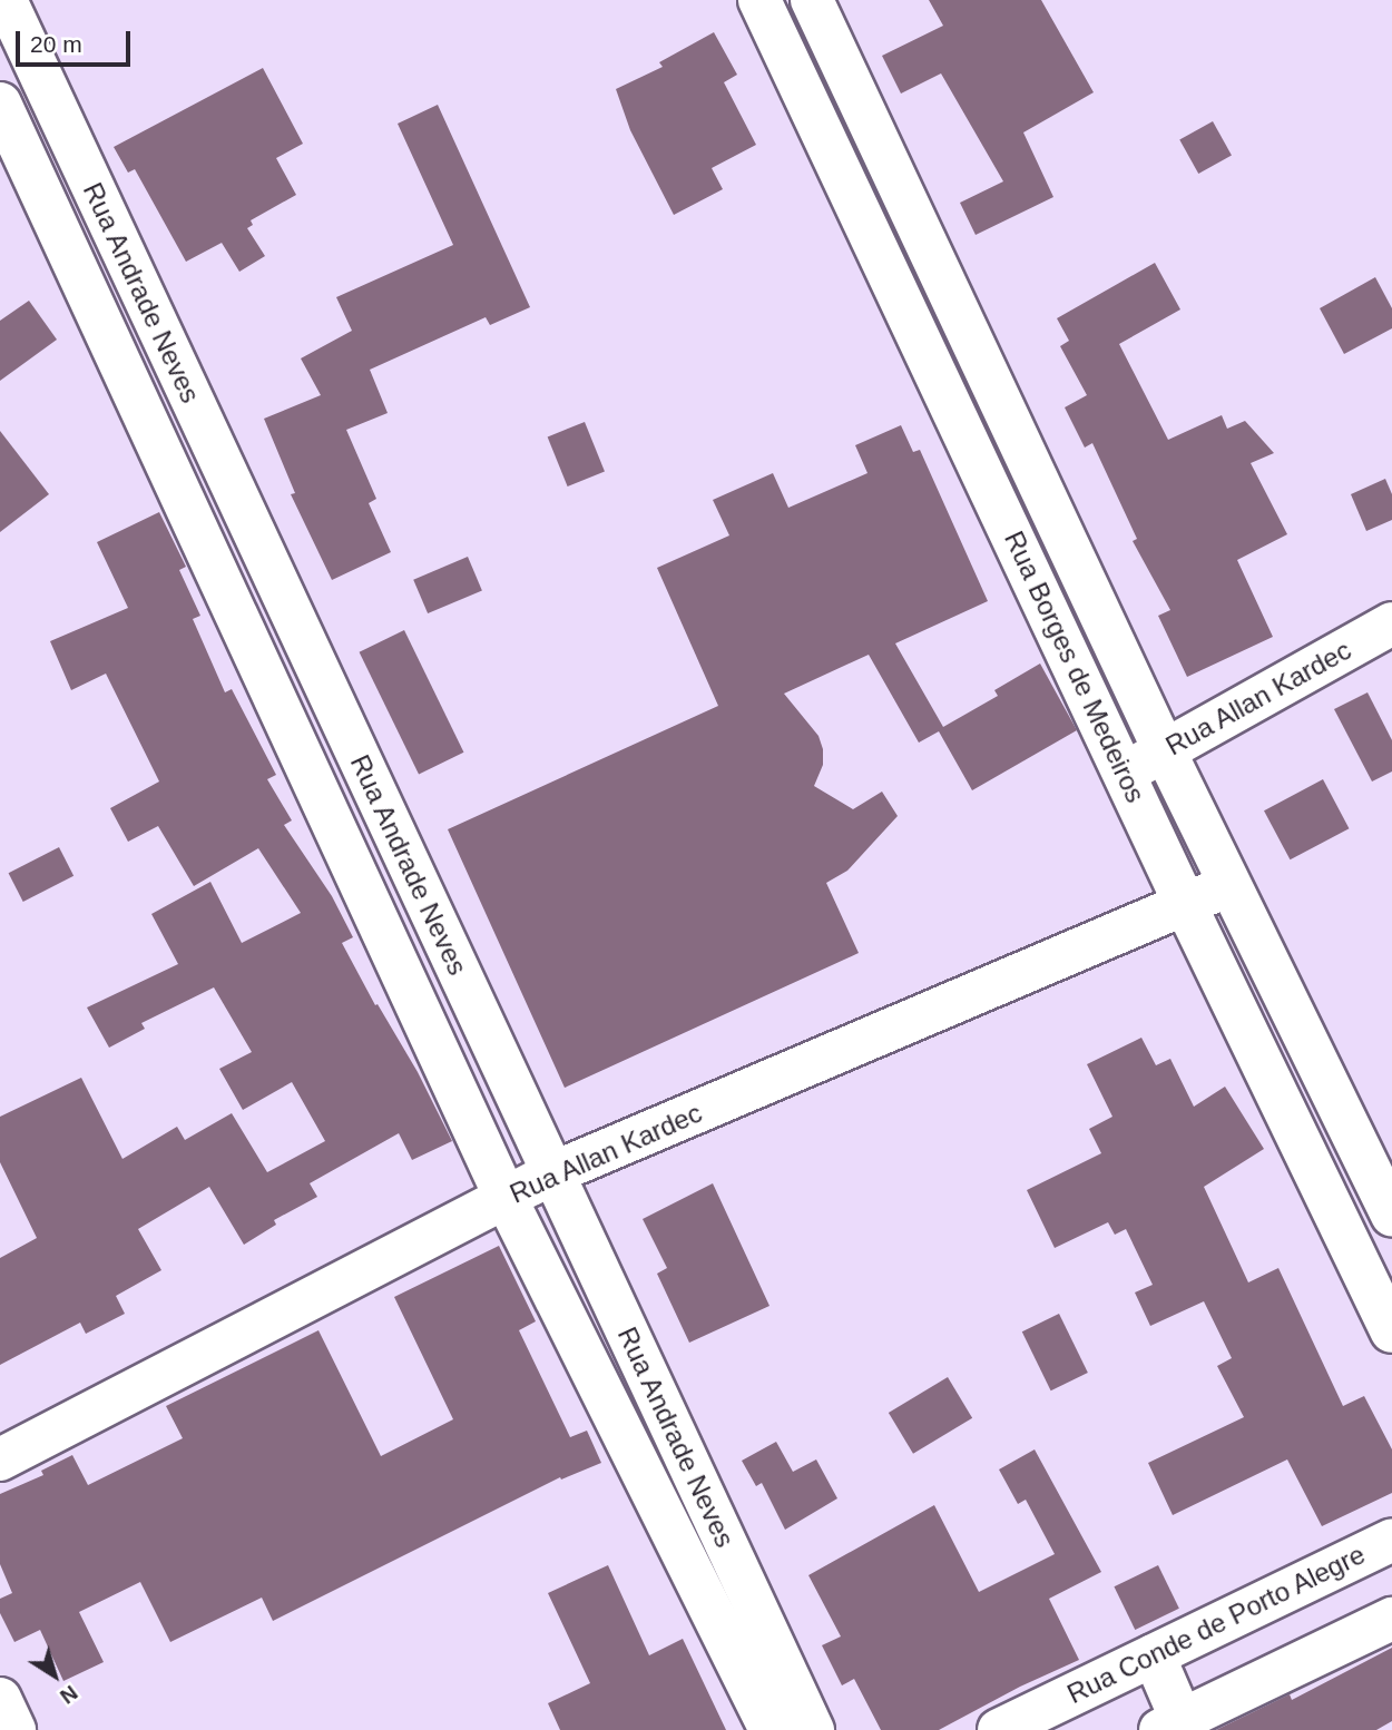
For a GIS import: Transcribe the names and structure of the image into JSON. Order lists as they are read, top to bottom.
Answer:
{
  "streets": {
    "street": [
      "Rua Andrade Neves",
      "Rua Borges de Medeiros",
      "Rua Allan Kardec",
      "Rua Conde de Porto Alegre"
    ]
  },
  "crossings": [
    ["Rua Andrade Neves", "Rua Allan Kardec"],
    ["Rua Borges de Medeiros", "Rua Allan Kardec"]
  ],
  "scale_bar": "20 m",
  "north": "bottom right"
}
